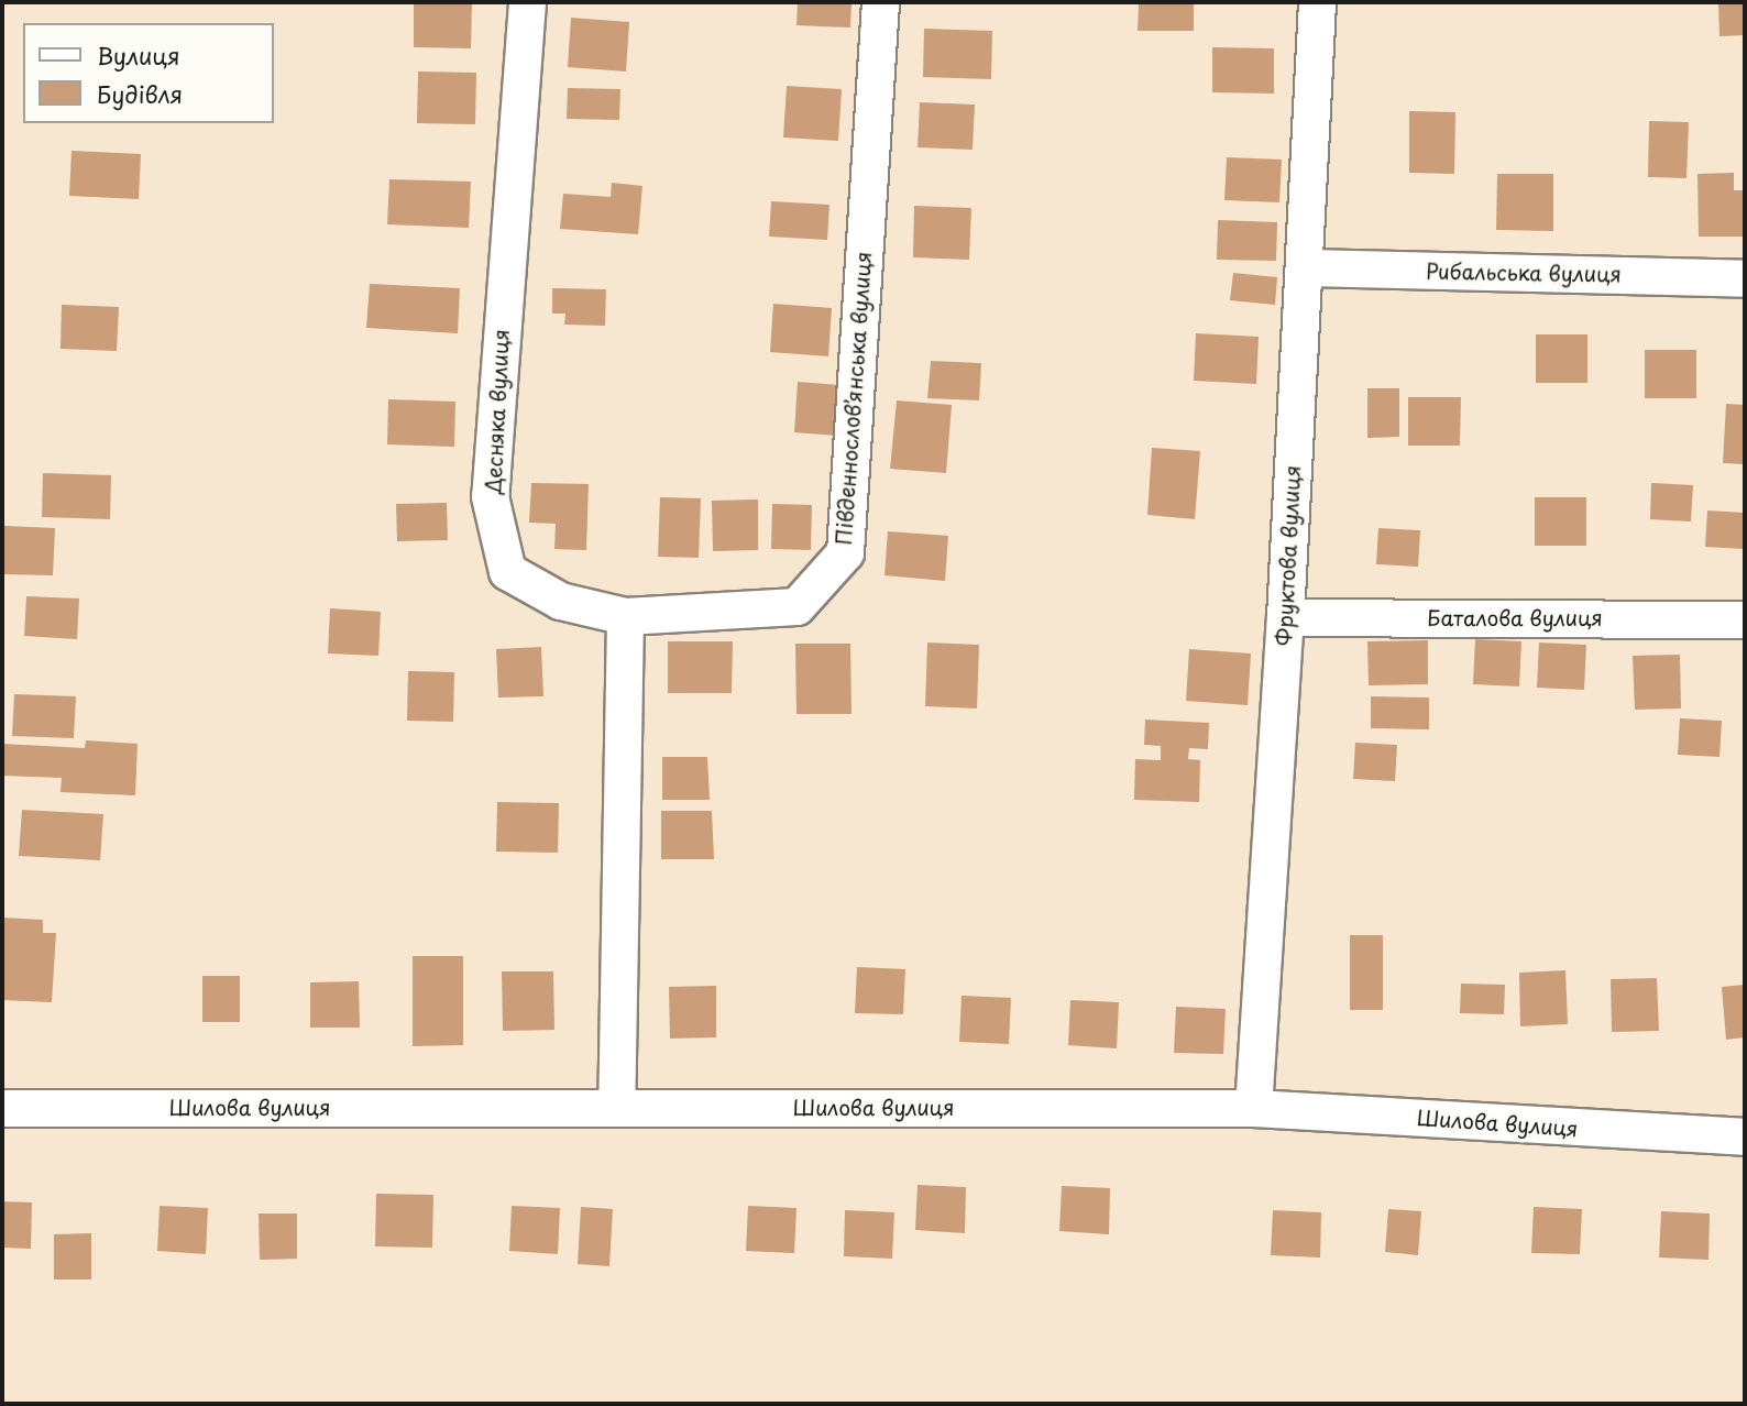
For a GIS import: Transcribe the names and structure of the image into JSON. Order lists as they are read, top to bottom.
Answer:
{
  "streets": {
    "street": [
      "Рибальська вулиця",
      "Південнослов’янська вулиця",
      "Десняка вулиця",
      "Фруктова вулиця",
      "Баталова вулиця",
      "Шилова вулиця"
    ]
  },
  "crossings": [
    ["Рибальська вулиця", "Фруктова вулиця"],
    ["Південнослов’янська вулиця", "Десняка вулиця"],
    ["Фруктова вулиця", "Баталова вулиця"],
    ["Фруктова вулиця", "Шилова вулиця"]
  ],
  "legend": ["Вулиця", "Будівля"]
}
